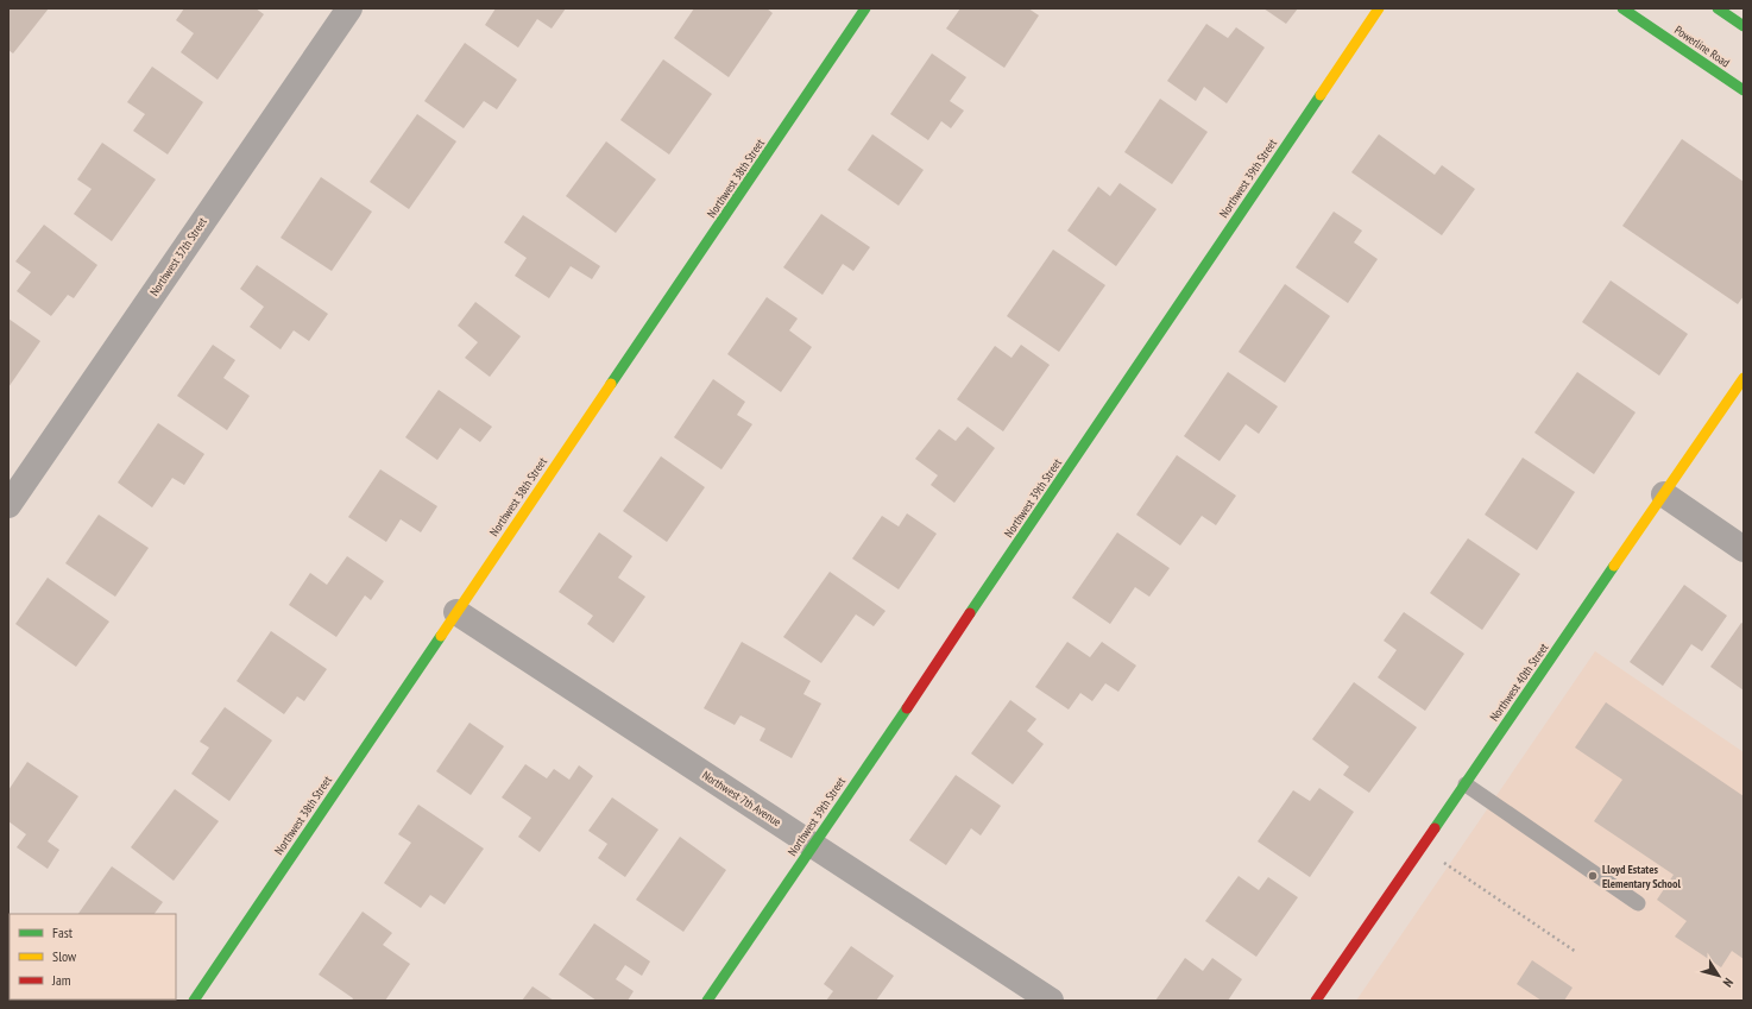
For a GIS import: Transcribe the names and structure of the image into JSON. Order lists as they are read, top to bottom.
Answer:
{
  "streets": {
    "street": [
      "Powerline Road",
      "Northwest 38th Street",
      "Northwest 39th Street",
      "Northwest 37th Street",
      "Northwest 40th Street",
      "Northwest 7th Avenue"
    ]
  },
  "crossings": [
    ["Northwest 38th Street", "Northwest 7th Avenue"],
    ["Northwest 39th Street", "Northwest 7th Avenue"]
  ],
  "places": ["Lloyd Estates Elementary School"],
  "legend": ["Fast", "Slow", "Jam"],
  "north": "bottom right"
}
